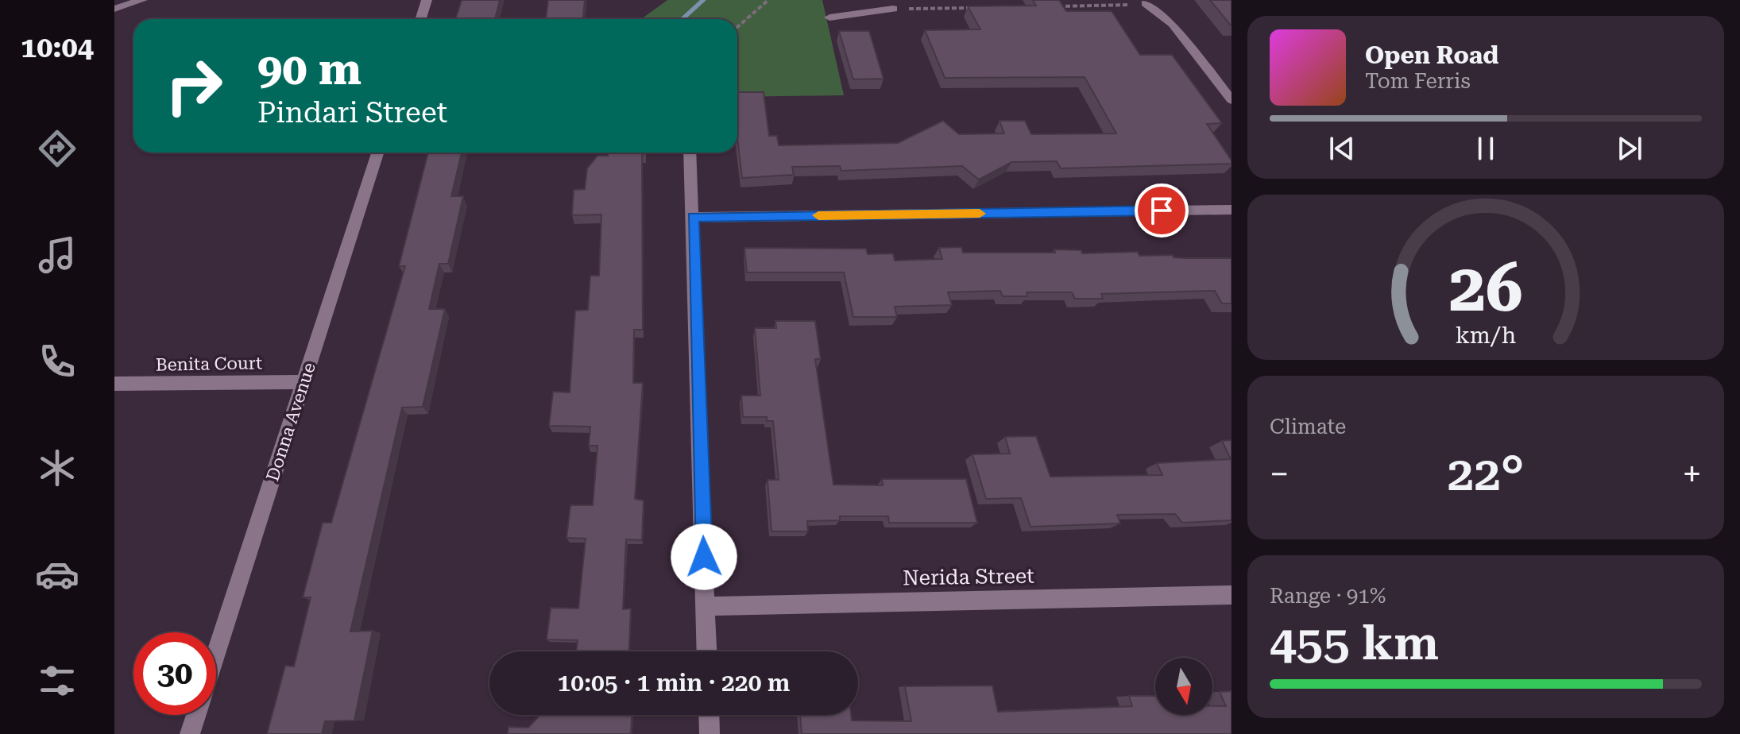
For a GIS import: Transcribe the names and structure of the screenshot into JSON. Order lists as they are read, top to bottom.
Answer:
{
  "streets": {
    "street": ["Benita Court", "Donna Avenue", "Nerida Street"]
  },
  "crossings": [
    ["Benita Court", "Donna Avenue"]
  ],
  "north": "bottom",
  "page": {
    "tabs": "10:04",
    "turn": ["90 m", "Pindari Street"],
    "song": ["Open Road", "Tom Ferris"],
    "tile": [
      "Climate",
      ["Range · 91%", "455 km"]
    ],
    "heat": ["−", "22°", "+"],
    "limit": "30",
    "trip": "10:05 · 1 min · 220 m",
    "gauge": ["26", "km/h"]
  }
}
